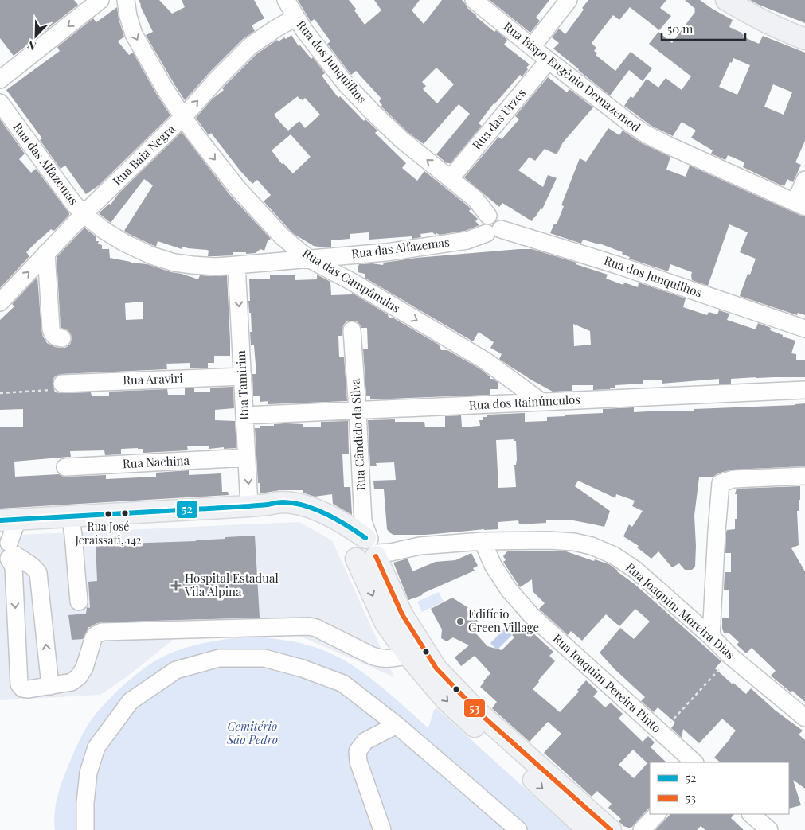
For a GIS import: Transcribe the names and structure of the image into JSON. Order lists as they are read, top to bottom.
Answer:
{
  "streets": {
    "street": [
      "Rua dos Junquilhos",
      "Rua Bispo Eugênio Demazemod",
      "Rua das Urzes",
      "Rua Baia Negra",
      "Rua das Alfazemas",
      "Rua das Campânulas",
      "Rua Araviri",
      "Rua Tamirim",
      "Rua dos Rainúnculos",
      "Rua Cândido da Silva",
      "Rua Nachina",
      "Rua Joaquim Moreira Dias",
      "Rua Joaquim Pereira Pinto"
    ]
  },
  "crossings": [
    ["Rua dos Junquilhos", "Rua das Urzes"],
    ["Rua dos Junquilhos", "Rua Baia Negra"],
    ["Rua dos Junquilhos", "Rua das Alfazemas"],
    ["Rua Bispo Eugênio Demazemod", "Rua das Urzes"],
    ["Rua Baia Negra", "Rua das Alfazemas"],
    ["Rua Baia Negra", "Rua das Campânulas"],
    ["Rua das Alfazemas", "Rua das Campânulas"],
    ["Rua das Alfazemas", "Rua Tamirim"],
    ["Rua das Campânulas", "Rua dos Rainúnculos"],
    ["Rua Araviri", "Rua Tamirim"],
    ["Rua Tamirim", "Rua dos Rainúnculos"],
    ["Rua Tamirim", "Rua Nachina"],
    ["Rua dos Rainúnculos", "Rua Cândido da Silva"],
    ["Rua Cândido da Silva", "Rua Joaquim Moreira Dias"],
    ["Rua Joaquim Moreira Dias", "Rua Joaquim Pereira Pinto"]
  ],
  "one_way": ["Rua Baia Negra", "Rua das Campânulas", "Rua Tamirim"],
  "parks": ["Cemitério São Pedro"],
  "places": {
    "other": ["Rua José Jeraissati, 142", "Edifício Green Village"],
    "health": ["Hospital Estadual Vila Alpina"]
  },
  "lines": ["transit line 52", "transit line 53"],
  "legend": ["52", "53"],
  "scale_bar": "50 m",
  "north": "bottom left"
}
